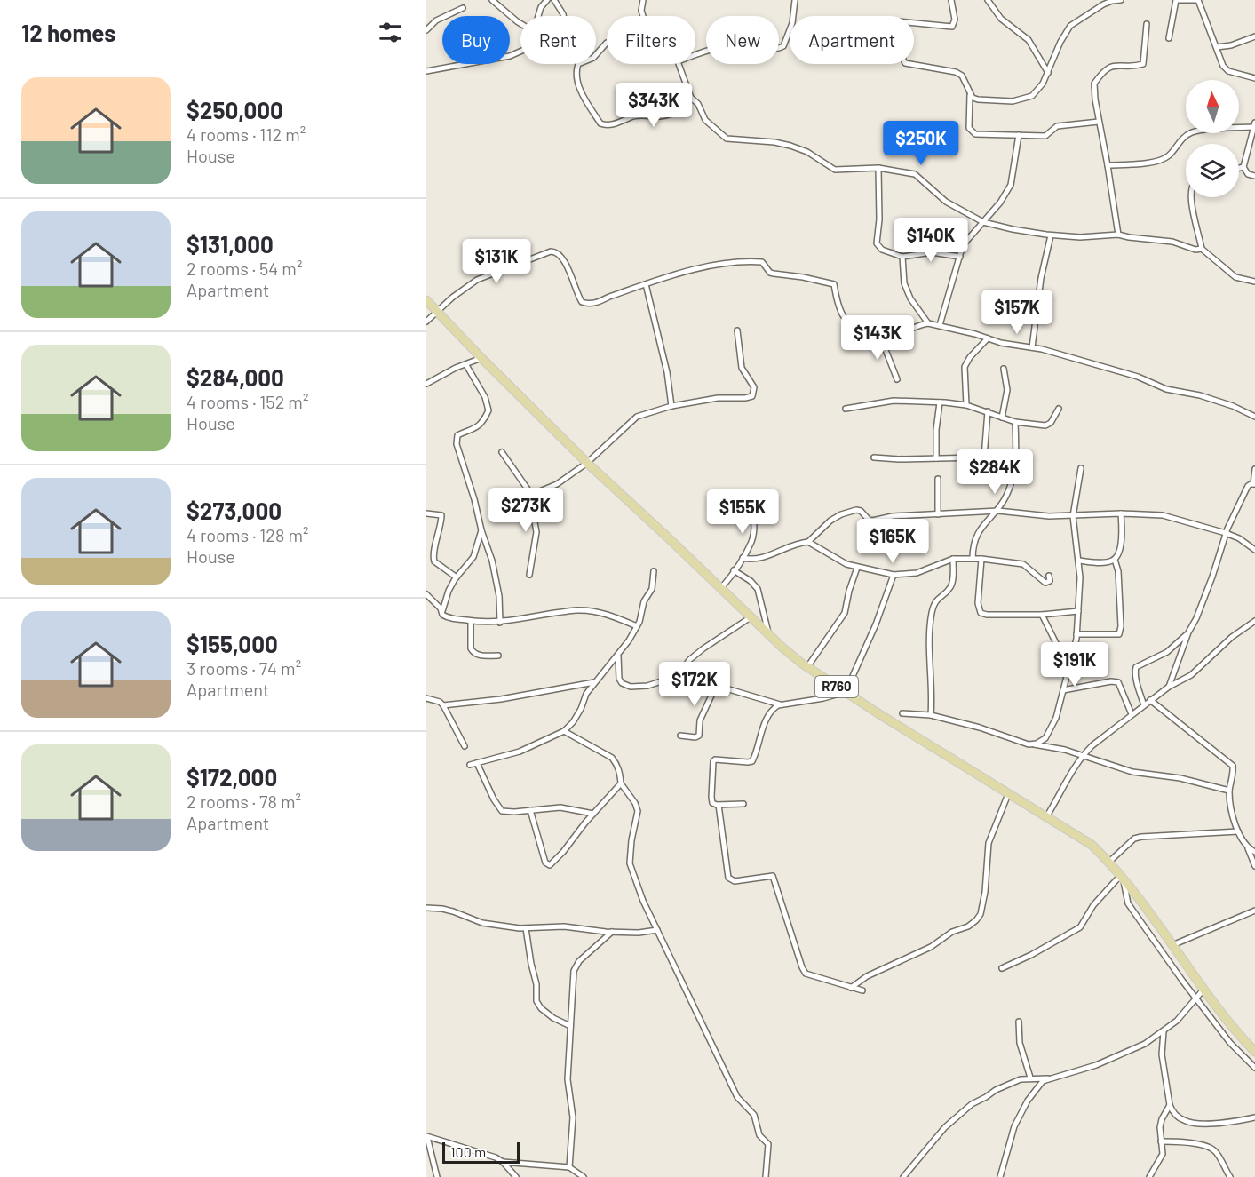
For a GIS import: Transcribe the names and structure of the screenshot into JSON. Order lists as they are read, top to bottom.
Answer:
{
  "streets": {
    "main road": ["R760"]
  },
  "scale_bar": "100 m",
  "north": "top",
  "page": {
    "heading": "12 homes",
    "chip": [
      "Buy",
      "Rent",
      "Filters",
      "New",
      "Apartment"
    ],
    "list": [
      {
        "name": "$250,000",
        "note": "4 rooms · 112 m² · House"
      },
      {
        "name": "$131,000",
        "note": "2 rooms · 54 m² · Apartment"
      },
      {
        "name": "$284,000",
        "note": "4 rooms · 152 m² · House"
      },
      {
        "name": "$273,000",
        "note": "4 rooms · 128 m² · House"
      },
      {
        "name": "$155,000",
        "note": "3 rooms · 74 m² · Apartment"
      },
      {
        "name": "$172,000",
        "note": "2 rooms · 78 m² · Apartment"
      }
    ],
    "price": [
      "$343K",
      "$250K",
      "$140K",
      "$131K",
      "$157K",
      "$143K",
      "$284K",
      "$273K",
      "$155K",
      "$165K",
      "$191K",
      "$172K"
    ],
    "scale": "100 m"
  }
}
